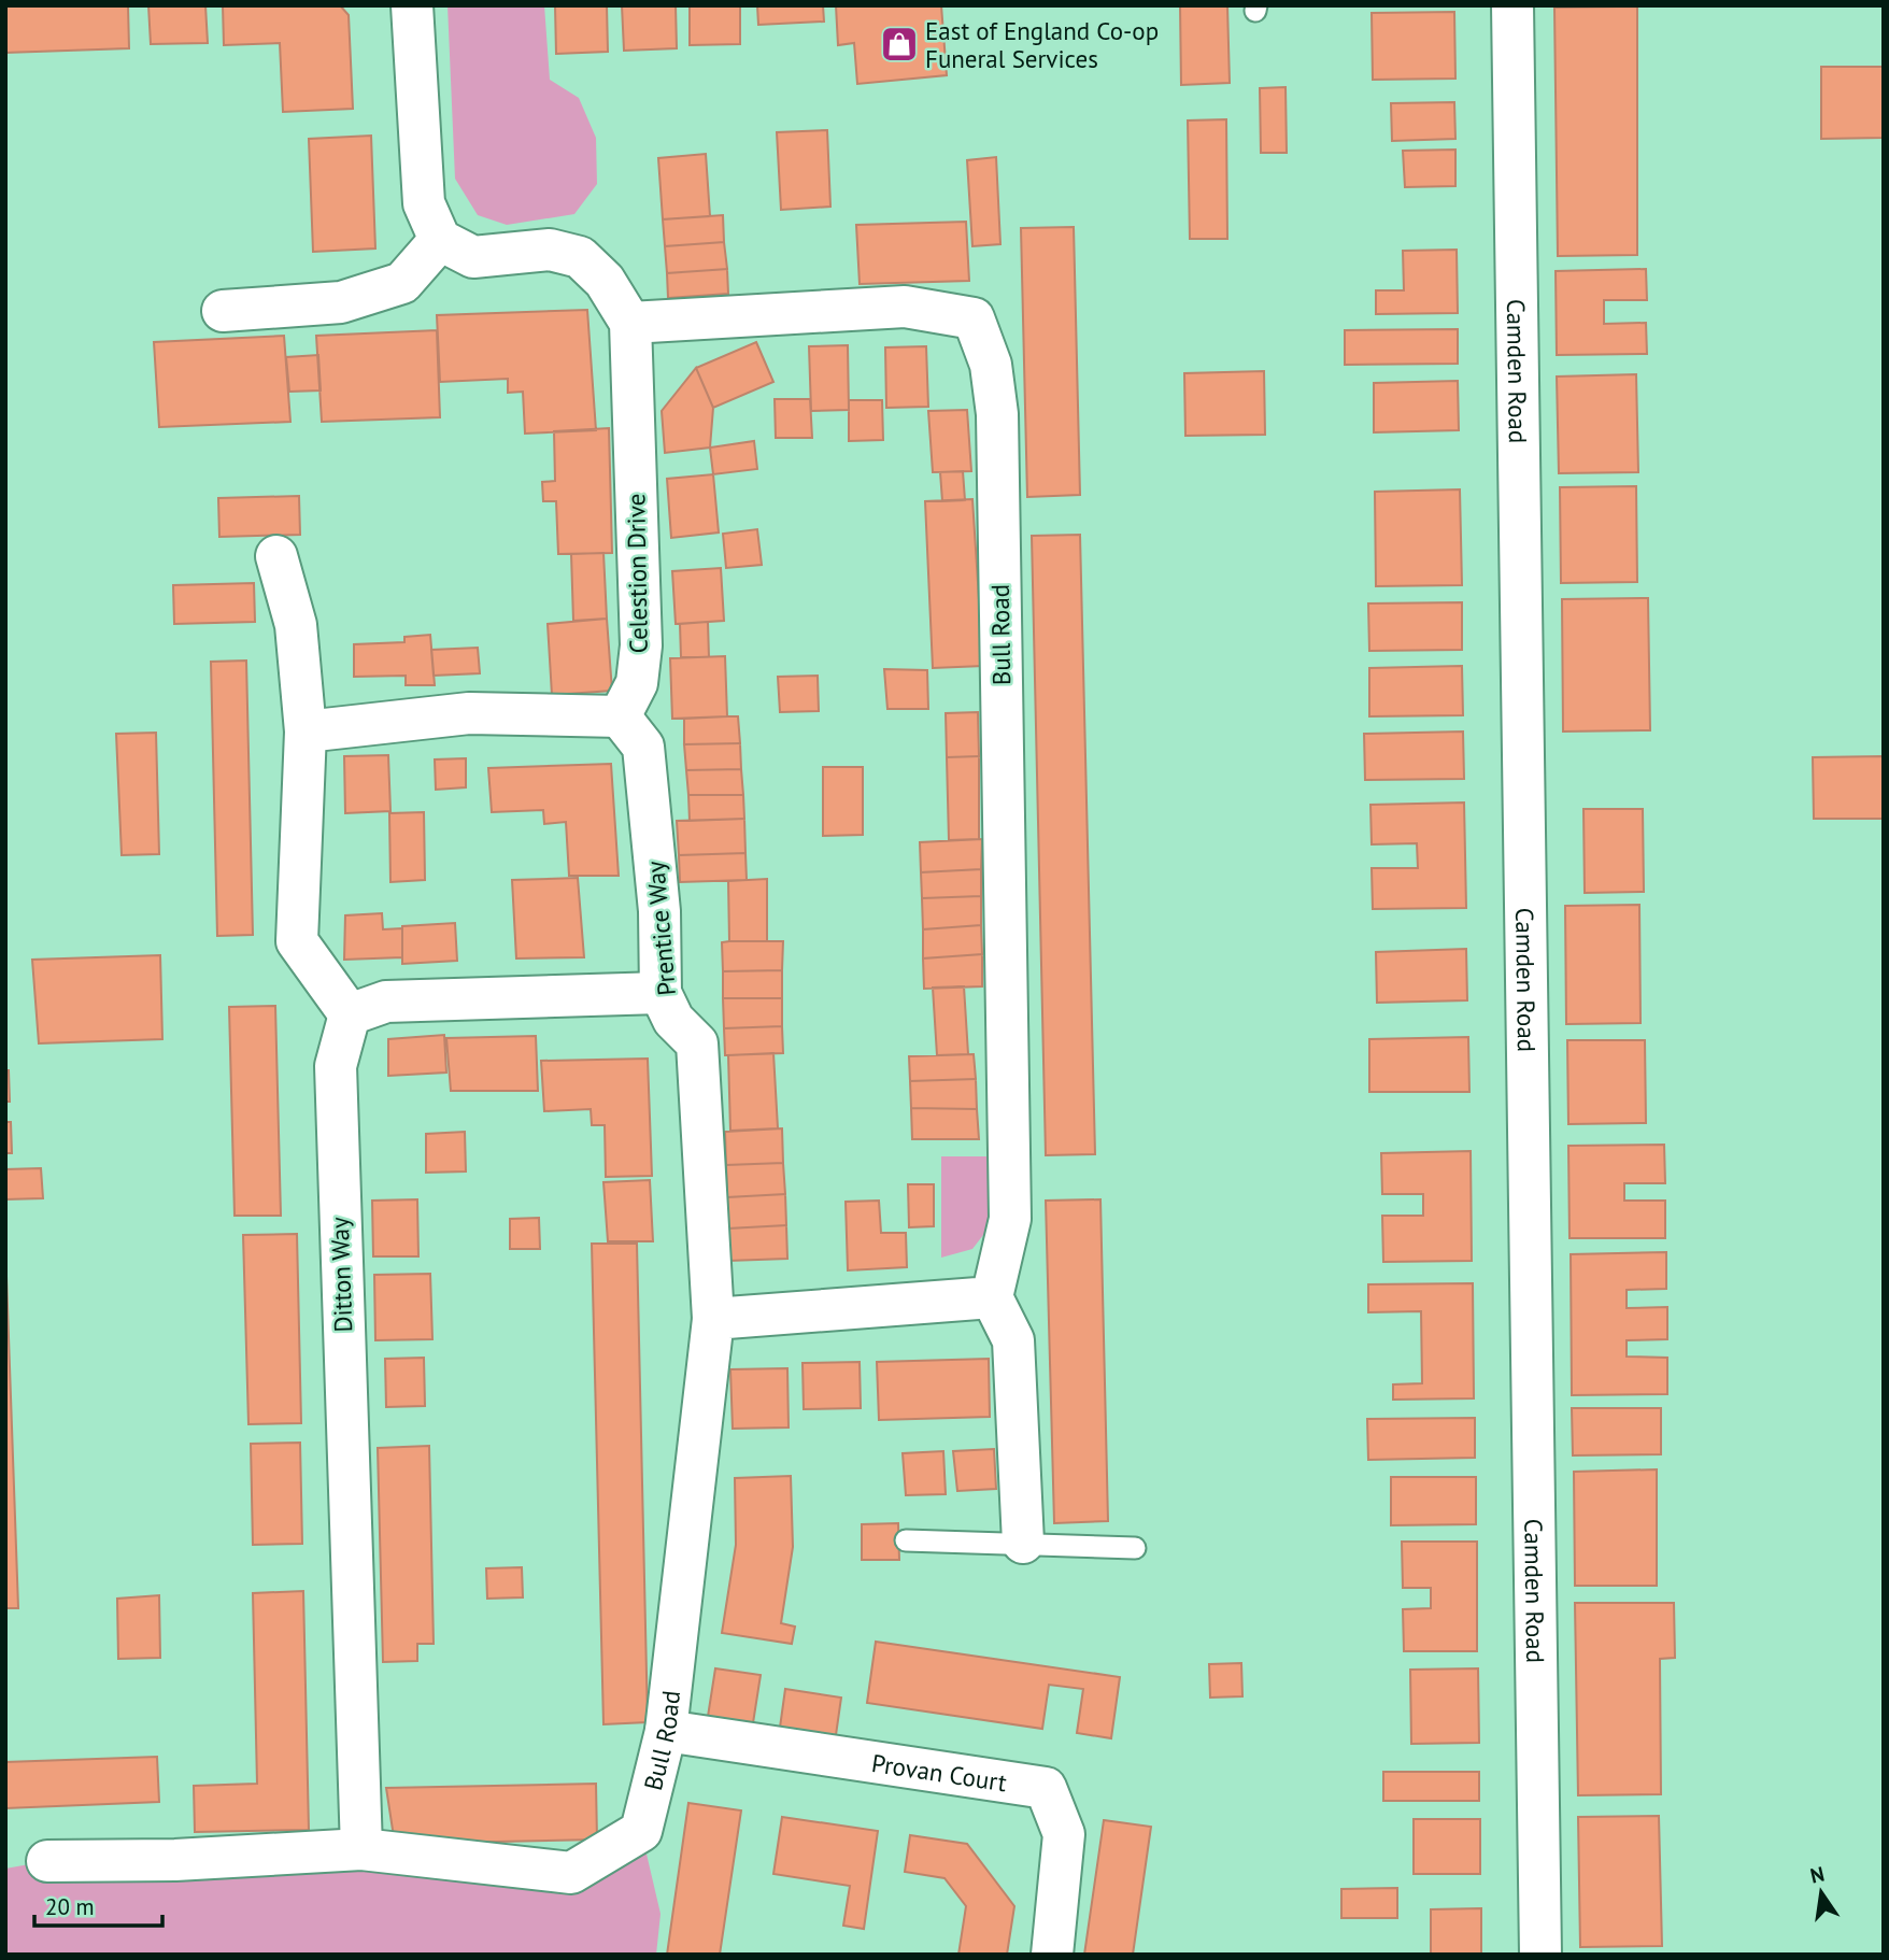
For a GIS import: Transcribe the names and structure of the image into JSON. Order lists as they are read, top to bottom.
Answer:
{
  "streets": {
    "street": [
      "Camden Road",
      "Celestion Drive",
      "Bull Road",
      "Prentice Way",
      "Ditton Way",
      "Provan Court"
    ]
  },
  "crossings": [
    ["Celestion Drive", "Bull Road"],
    ["Celestion Drive", "Prentice Way"],
    ["Bull Road", "Prentice Way"],
    ["Bull Road", "Ditton Way"],
    ["Bull Road", "Provan Court"]
  ],
  "places": {
    "shop": ["East of England Co-op Funeral Services"]
  },
  "scale_bar": "20 m",
  "north": "top"
}
